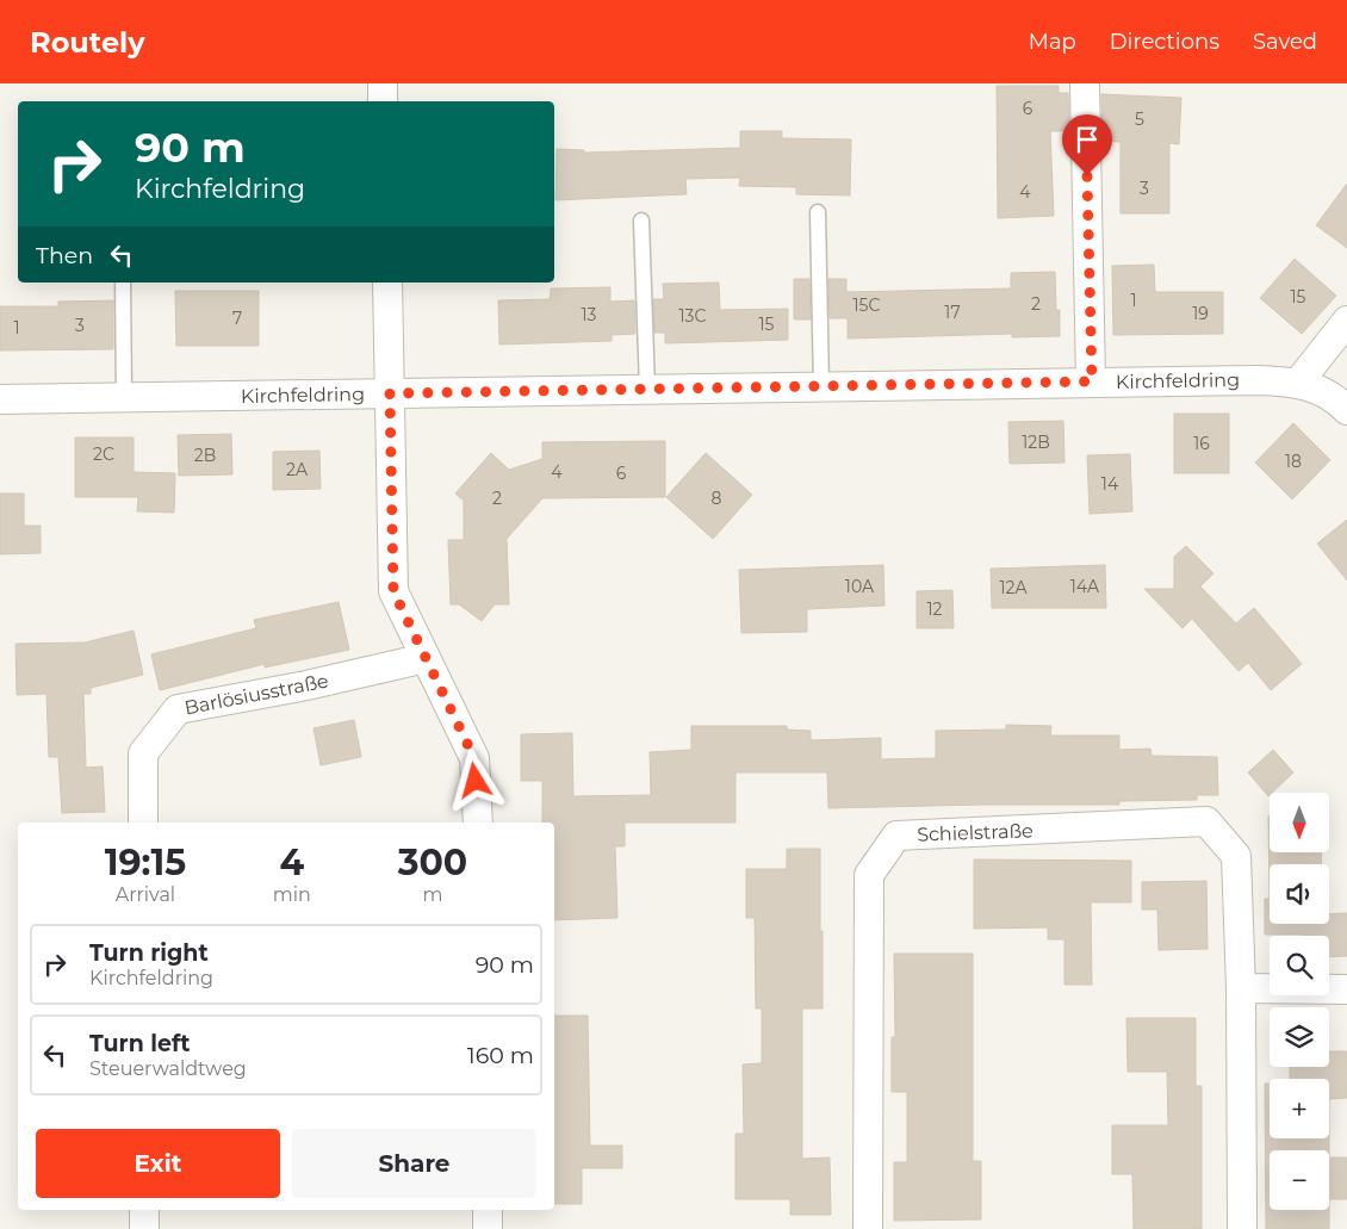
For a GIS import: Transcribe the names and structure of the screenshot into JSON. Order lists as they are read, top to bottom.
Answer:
{
  "streets": {
    "street": ["Kirchfeldring", "Barlösiusstraße", "Schielstraße"]
  },
  "house_numbers": [
    "6",
    "5",
    "3",
    "4",
    "15",
    "1",
    "2",
    "15C",
    "17",
    "19",
    "13",
    "13C",
    "7",
    "15",
    "3",
    "1",
    "12B",
    "16",
    "2C",
    "2B",
    "18",
    "2A",
    "4",
    "6",
    "14",
    "2",
    "8",
    "10A",
    "14A",
    "12A",
    "12"
  ],
  "north": "bottom",
  "page": {
    "header": "Routely",
    "nav": ["Map", "Directions", "Saved"],
    "turn": ["90 m", "Kirchfeldring"],
    "then": "Then",
    "map_buttons": ["+", "−"],
    "eta": [
      "19:15",
      "Arrival",
      "4",
      "min",
      "300",
      "m"
    ],
    "list": [
      {
        "name": "Turn right",
        "note": "Kirchfeldring",
        "value": "90 m"
      },
      {
        "name": "Turn left",
        "note": "Steuerwaldtweg",
        "value": "160 m"
      }
    ],
    "buttons": ["Exit", "Share"]
  }
}
